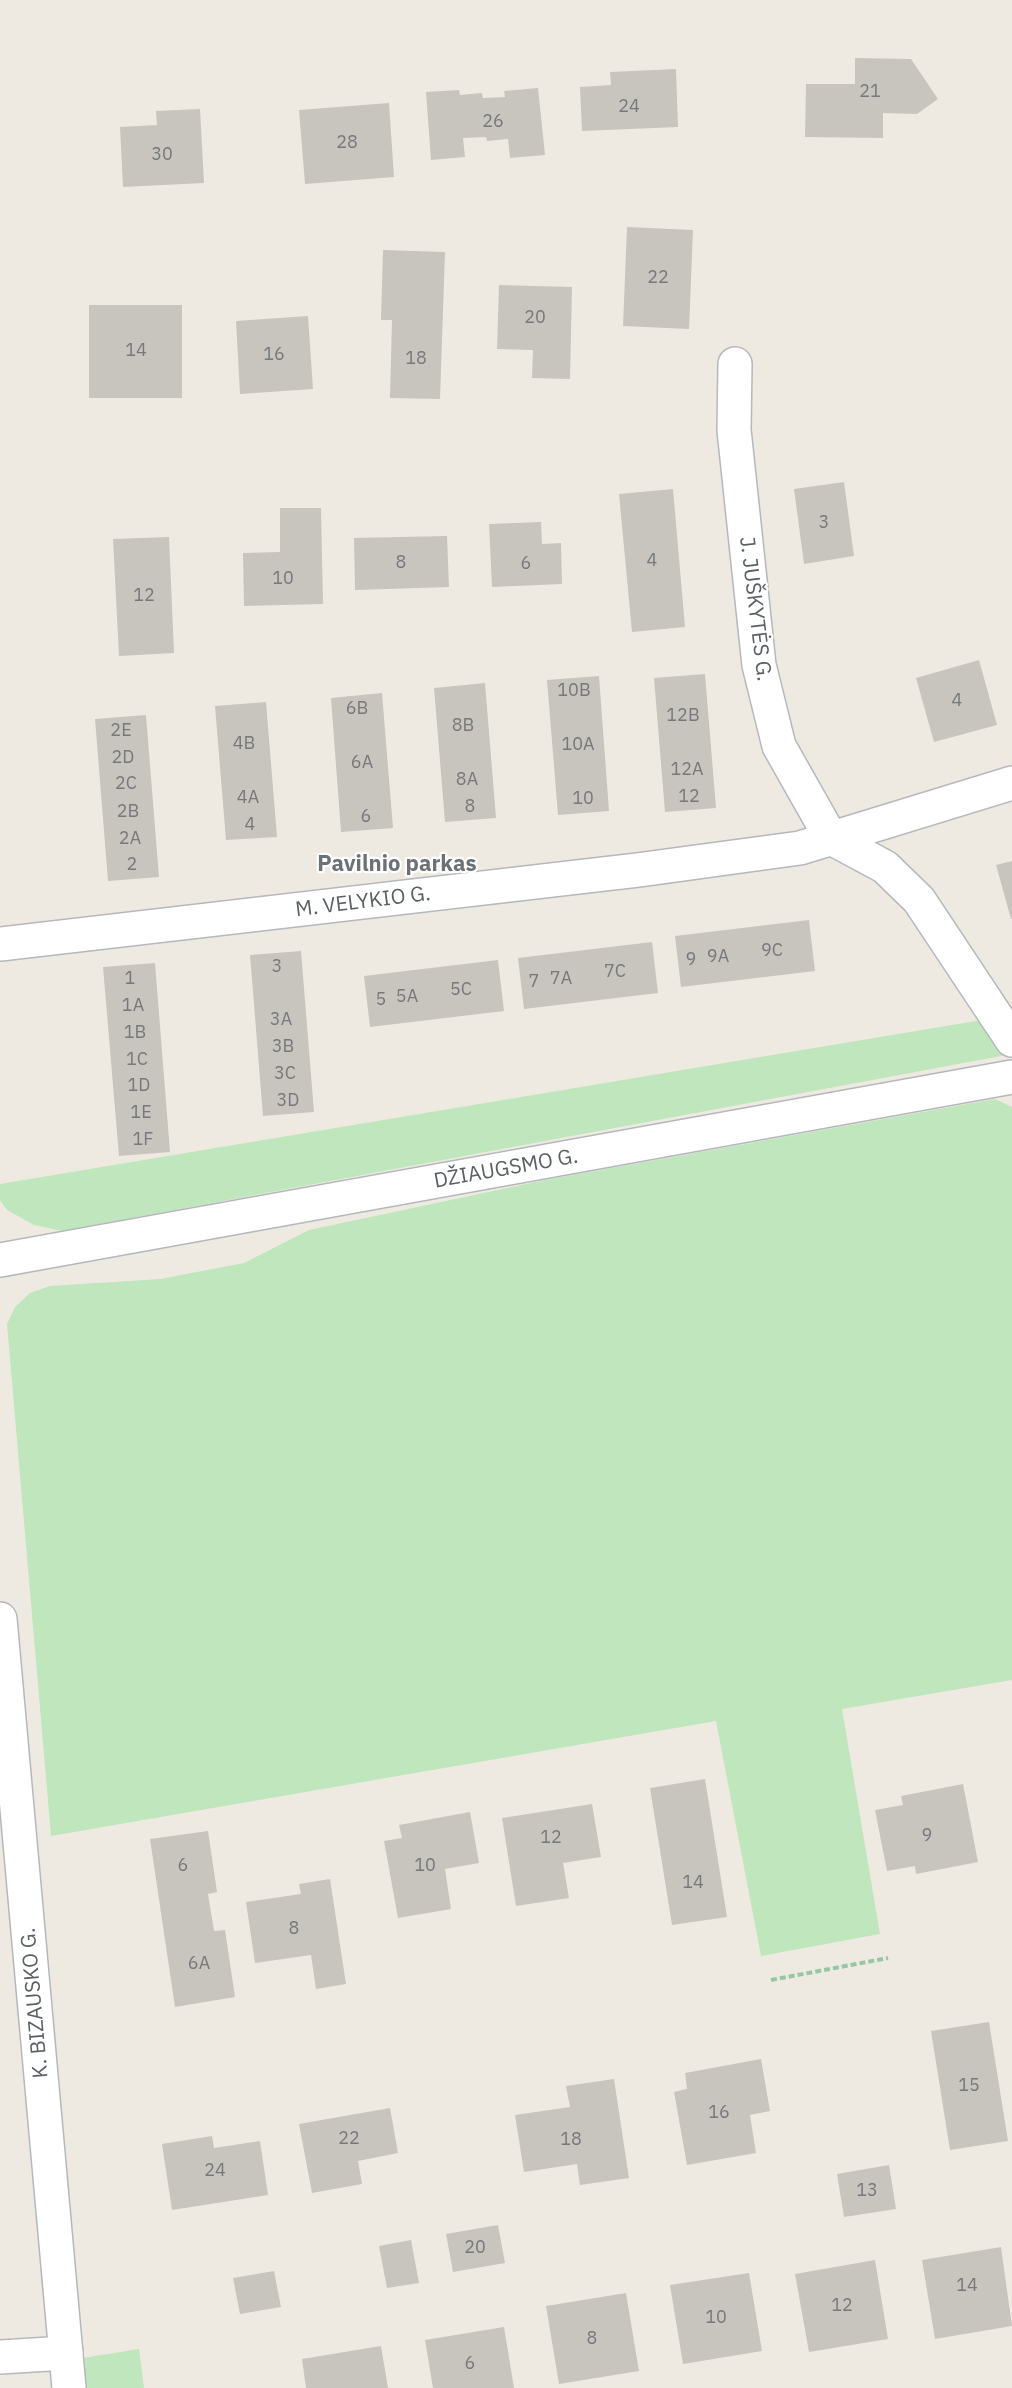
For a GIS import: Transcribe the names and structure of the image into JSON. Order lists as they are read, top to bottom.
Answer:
{
  "streets": {
    "street": [
      "J. JUŠKYTĖS G.",
      "M. VELYKIO G.",
      "DŽIAUGSMO G.",
      "K. BIZAUSKO G."
    ]
  },
  "crossings": [
    ["J. JUŠKYTĖS G.", "M. VELYKIO G."]
  ],
  "districts": ["Pavilnio parkas"],
  "house_numbers": [
    "21",
    "24",
    "26",
    "28",
    "30",
    "22",
    "20",
    "14",
    "16",
    "18",
    "3",
    "4",
    "8",
    "6",
    "10",
    "12",
    "10B",
    "4",
    "6B",
    "12B",
    "8B",
    "2E",
    "4B",
    "10A",
    "2D",
    "6A",
    "12A",
    "8A",
    "2C",
    "12",
    "4A",
    "10",
    "8",
    "2B",
    "6",
    "4",
    "2A",
    "2",
    "9C",
    "9A",
    "9",
    "3",
    "7C",
    "1",
    "7A",
    "7",
    "5C",
    "5A",
    "5",
    "1A",
    "3A",
    "1B",
    "3B",
    "1C",
    "3C",
    "1D",
    "3D",
    "1E",
    "1F",
    "9",
    "12",
    "6",
    "10",
    "14",
    "8",
    "6A",
    "15",
    "16",
    "22",
    "18",
    "24",
    "13",
    "20",
    "14",
    "12",
    "10",
    "8",
    "6"
  ]
}
